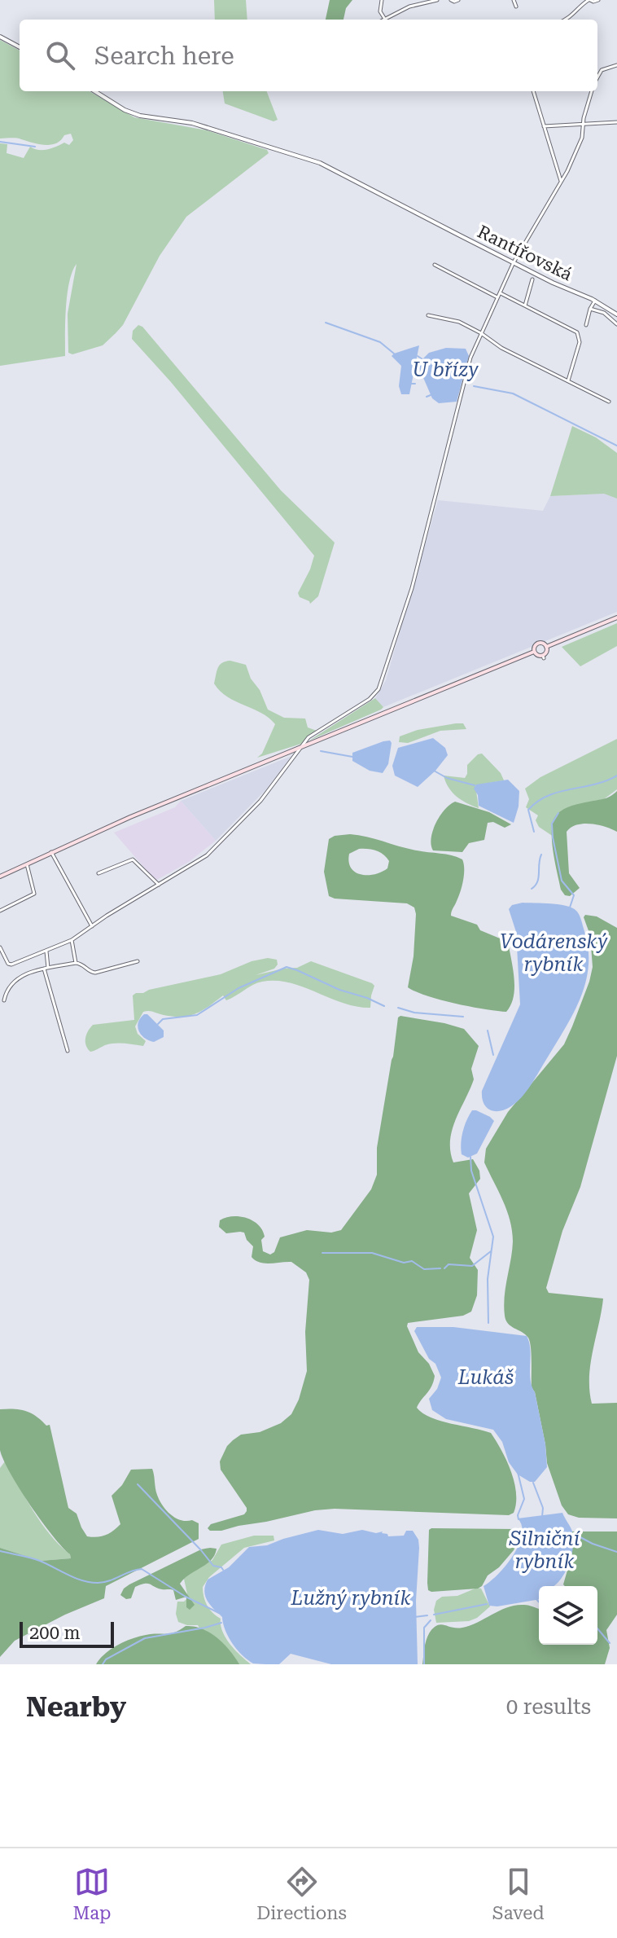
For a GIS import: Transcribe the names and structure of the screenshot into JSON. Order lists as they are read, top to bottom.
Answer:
{
  "streets": {
    "street": ["Rantířovská"]
  },
  "water": [
    "U břízy",
    "Vodárenský rybník",
    "Lukáš",
    "Silniční rybník",
    "Lužný rybník"
  ],
  "scale_bar": "200 m",
  "page": {
    "search": "Search here",
    "scale": "200 m",
    "heading": ["Nearby", "0 results"],
    "nav": ["Map", "Directions", "Saved"]
  }
}
